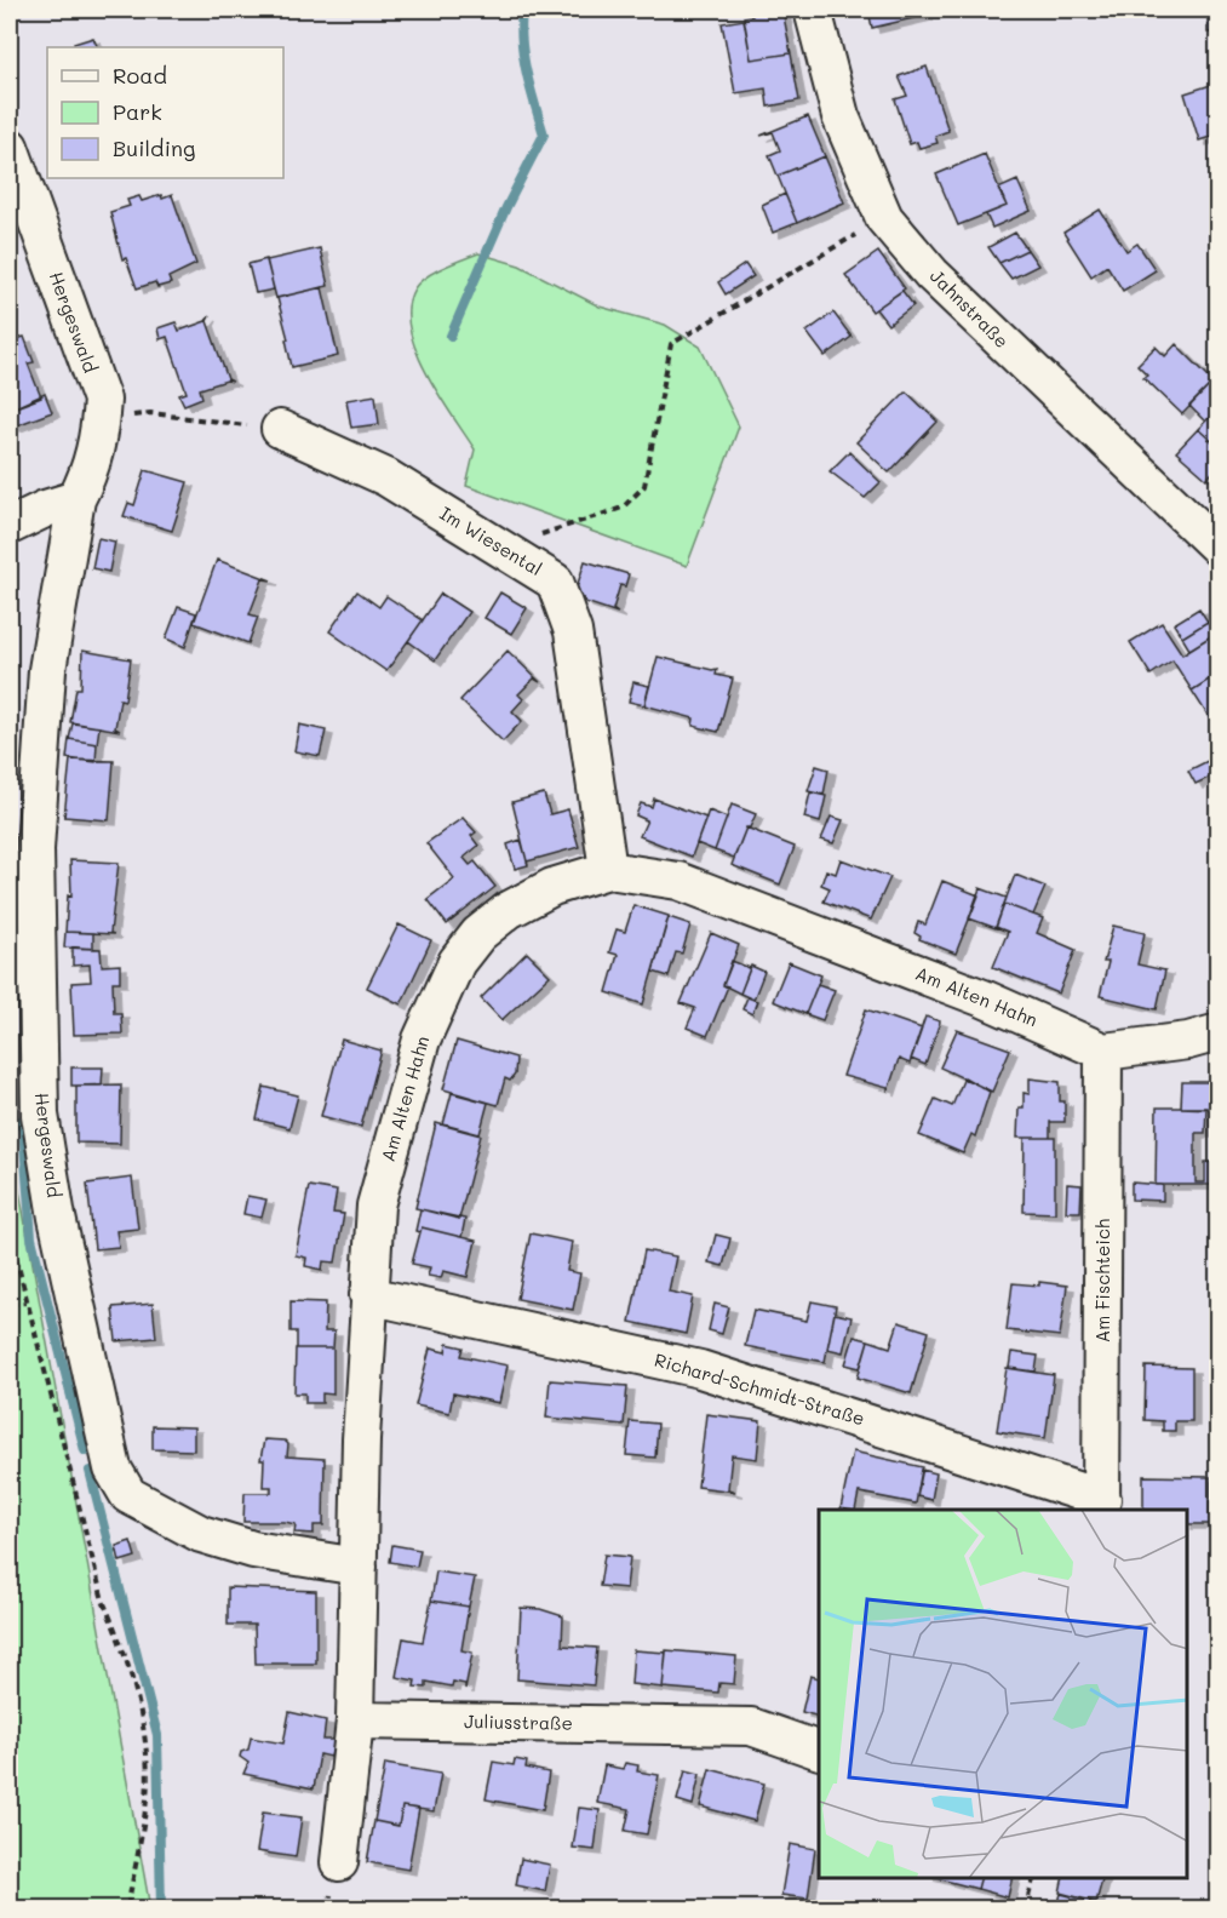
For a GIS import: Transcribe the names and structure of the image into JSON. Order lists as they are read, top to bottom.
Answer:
{
  "streets": {
    "street": [
      "Jahnstraße",
      "Hergeswald",
      "Im Wiesental",
      "Am Alten Hahn",
      "Am Fischteich",
      "Richard-Schmidt-Straße",
      "Juliusstraße"
    ]
  },
  "crossings": [
    ["Hergeswald", "Am Alten Hahn"],
    ["Im Wiesental", "Am Alten Hahn"],
    ["Am Alten Hahn", "Am Fischteich"],
    ["Am Alten Hahn", "Richard-Schmidt-Straße"],
    ["Am Alten Hahn", "Juliusstraße"],
    ["Am Fischteich", "Richard-Schmidt-Straße"]
  ],
  "legend": ["Road", "Park", "Building"]
}
